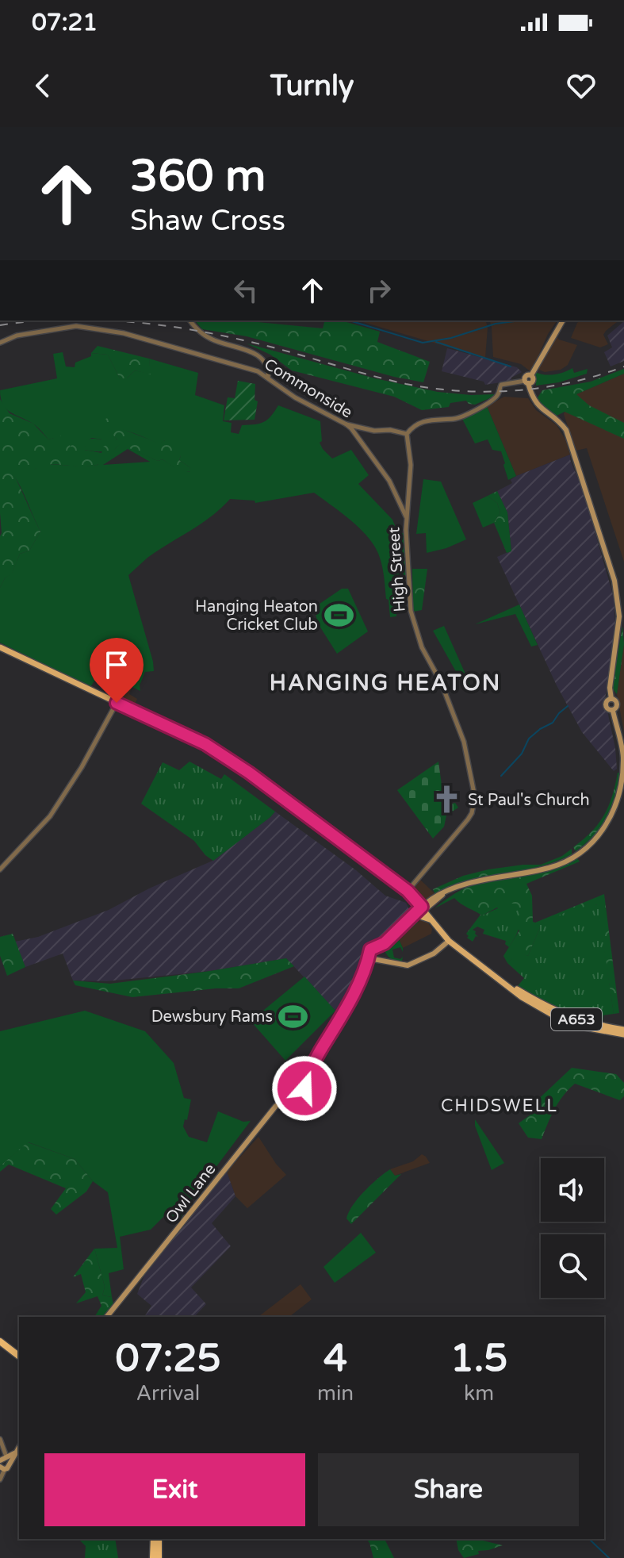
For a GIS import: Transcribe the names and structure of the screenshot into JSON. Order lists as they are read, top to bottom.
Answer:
{
  "streets": {
    "main road": ["A653", "Owl Lane"],
    "street": ["Commonside", "High Street"]
  },
  "crossings": [
    ["Commonside", "High Street"],
    ["High Street", "A653"]
  ],
  "districts": ["HANGING HEATON", "CHIDSWELL"],
  "places": {
    "sports": ["Hanging Heaton Cricket Club", "Dewsbury Rams"],
    "church": ["St Paul's Church"]
  },
  "page": {
    "status": "07:21",
    "header": "Turnly",
    "turn": ["360 m", "Shaw Cross"],
    "eta": [
      "07:25",
      "Arrival",
      "4",
      "min",
      "1.5",
      "km"
    ],
    "buttons": ["Exit", "Share"]
  }
}
